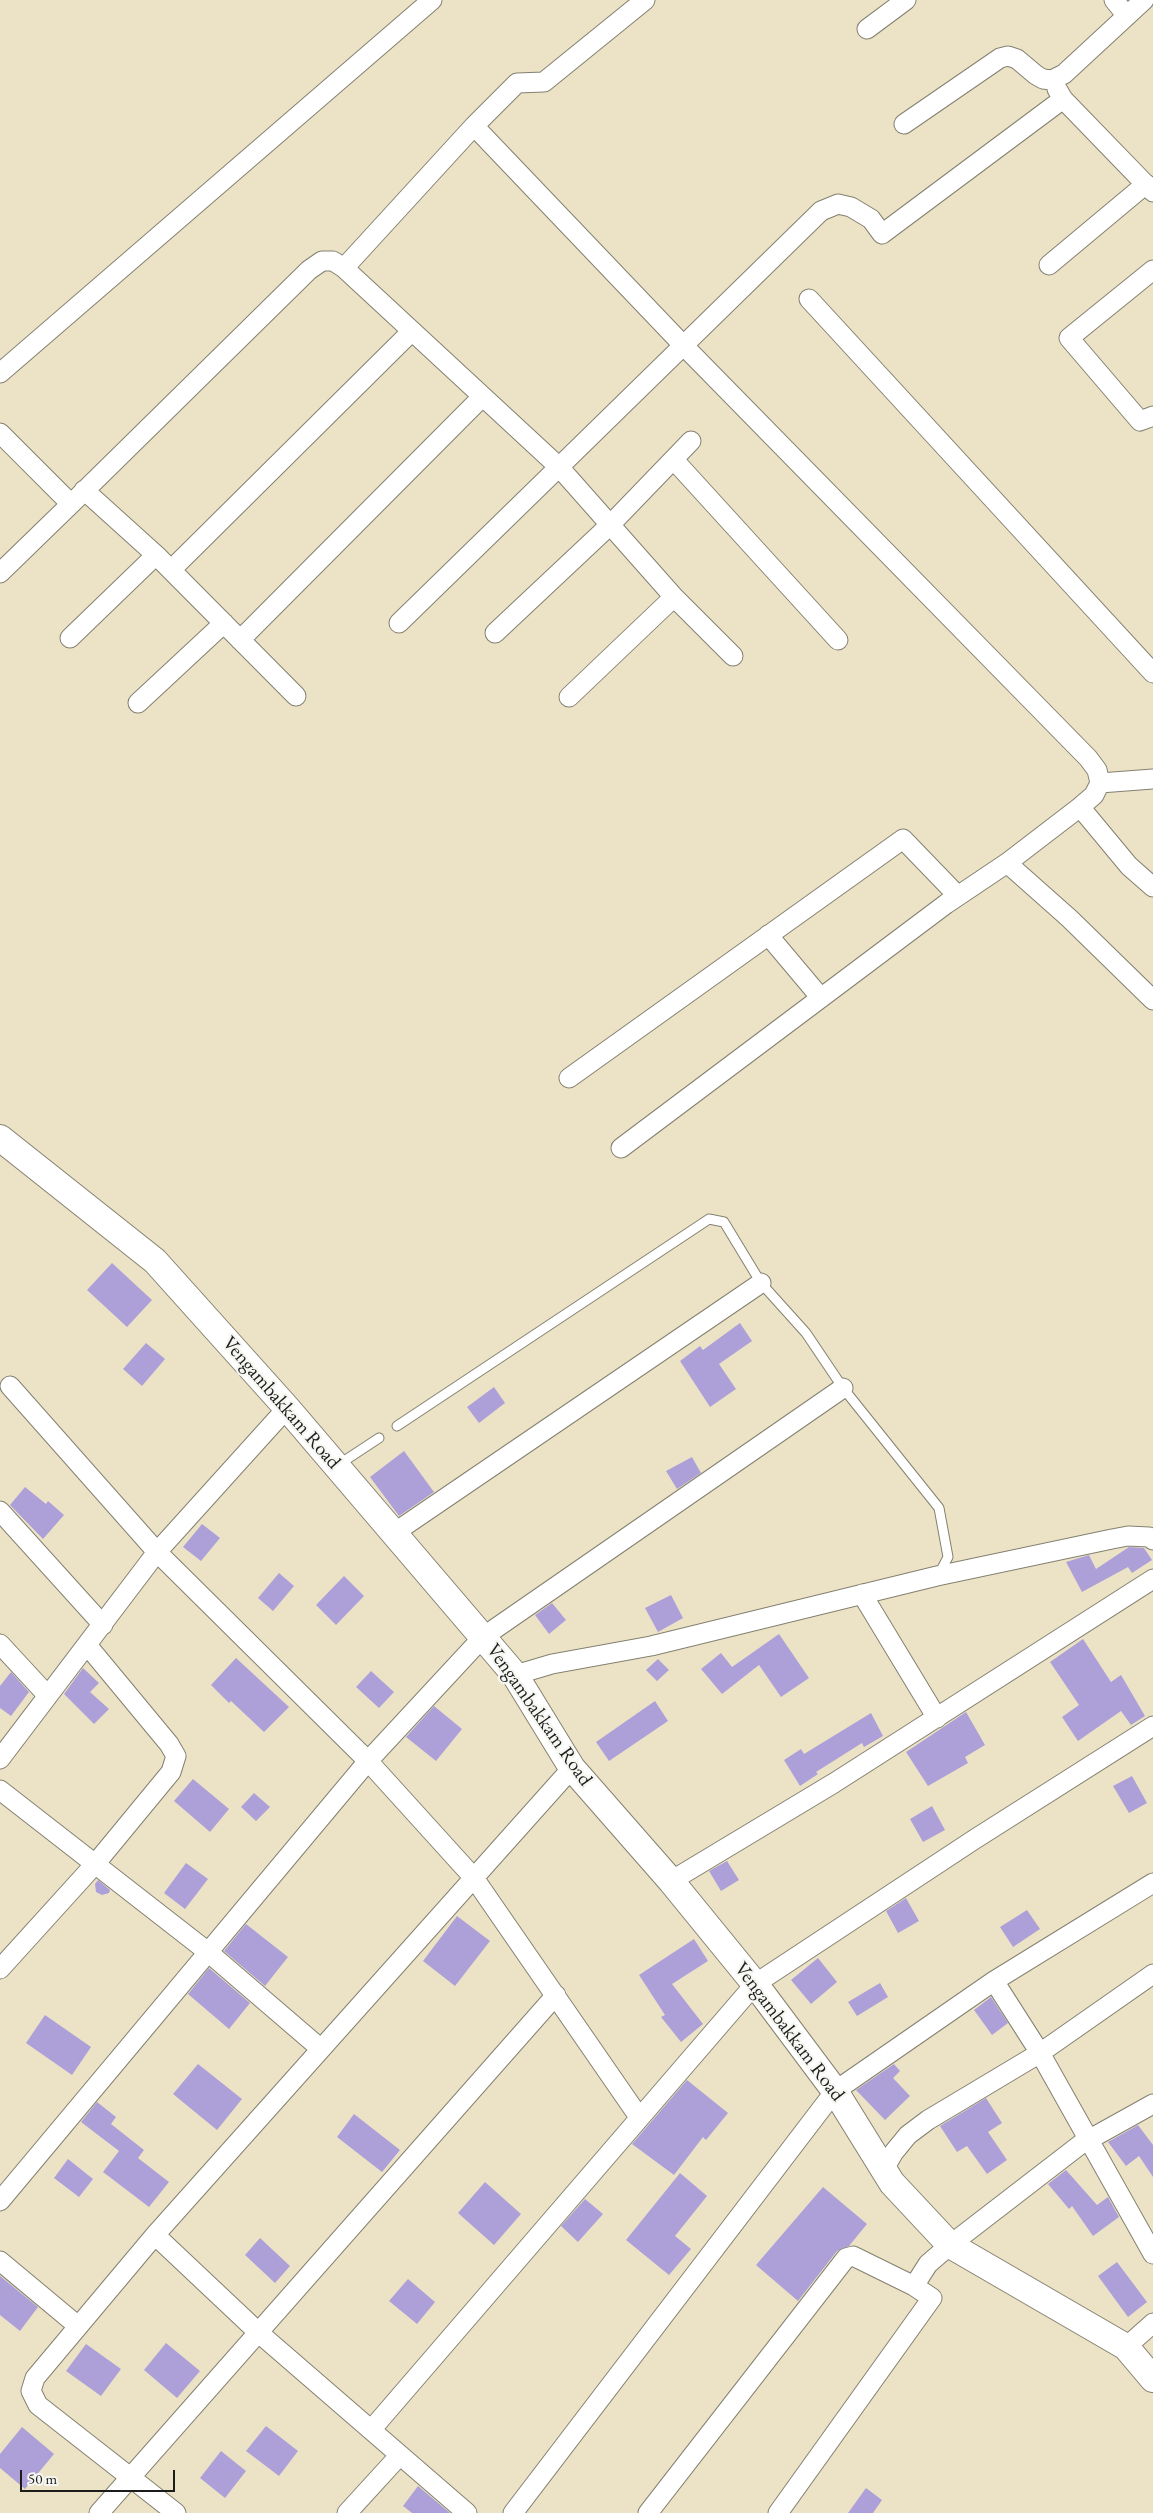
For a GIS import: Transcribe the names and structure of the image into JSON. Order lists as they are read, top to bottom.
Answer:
{
  "streets": {
    "main road": ["Vengambakkam Road"]
  },
  "scale_bar": "50 m"
}
